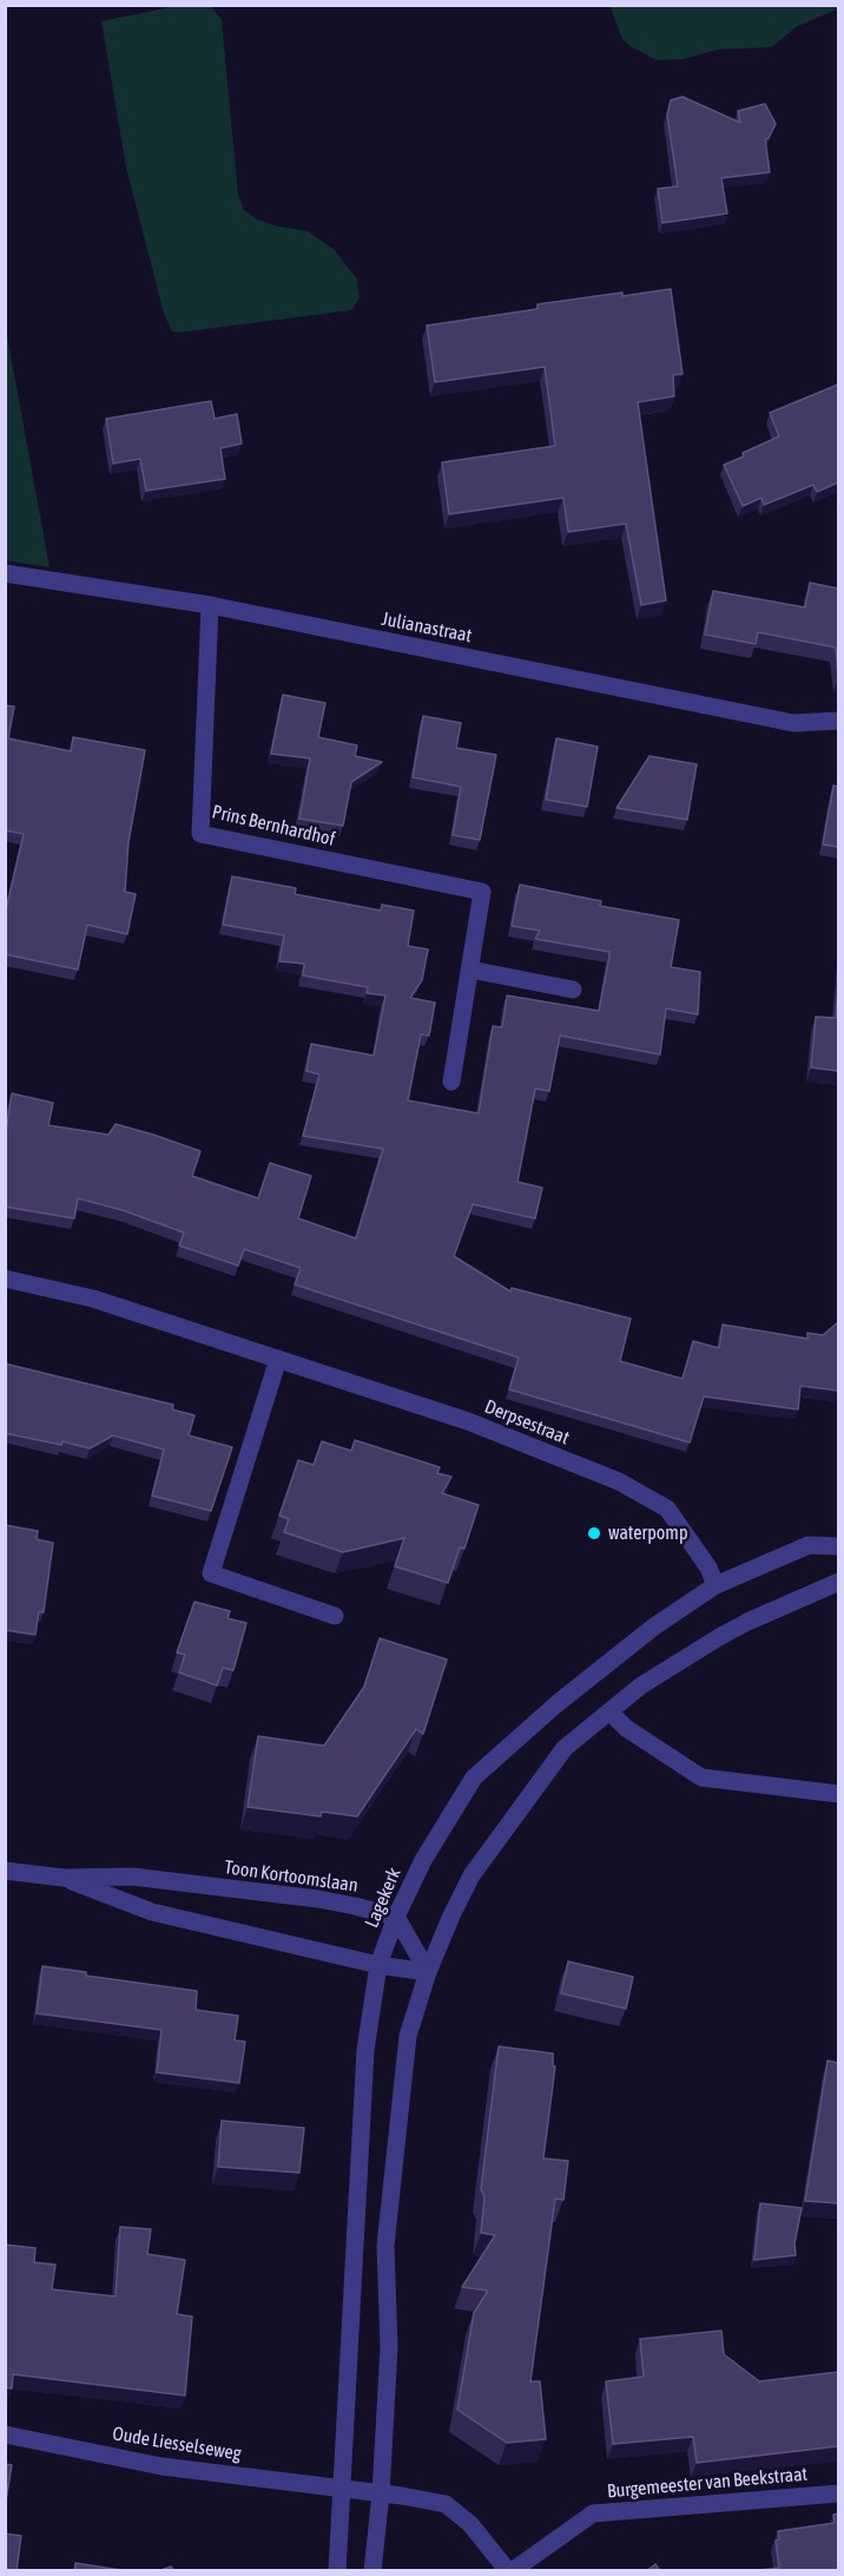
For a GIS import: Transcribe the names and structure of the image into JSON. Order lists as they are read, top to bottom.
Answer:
{
  "streets": {
    "street": [
      "Julianastraat",
      "Prins Bernhardhof",
      "Derpsestraat",
      "Toon Kortoomslaan",
      "Lagekerk",
      "Oude Liesselseweg",
      "Burgemeester van Beekstraat"
    ]
  },
  "crossings": [
    ["Julianastraat", "Prins Bernhardhof"],
    ["Derpsestraat", "Lagekerk"],
    ["Toon Kortoomslaan", "Lagekerk"],
    ["Lagekerk", "Oude Liesselseweg"],
    ["Oude Liesselseweg", "Burgemeester van Beekstraat"]
  ],
  "places": ["waterpomp"]
}
